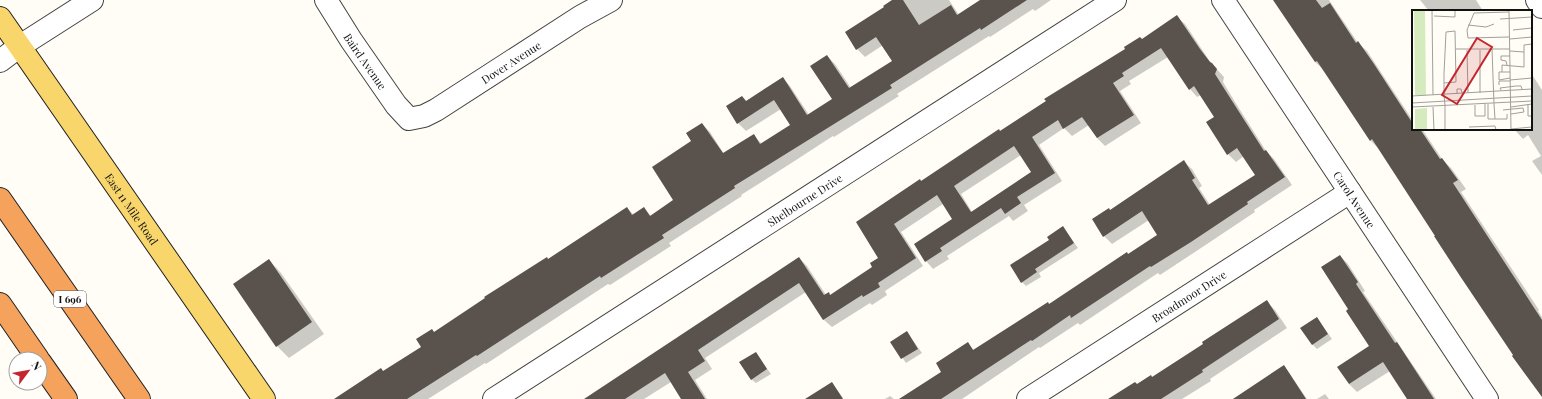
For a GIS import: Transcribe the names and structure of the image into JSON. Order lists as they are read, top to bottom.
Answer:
{
  "streets": {
    "highway": ["I 696"],
    "main road": ["East 11 Mile Road"],
    "street": [
      "Baird Avenue",
      "Dover Avenue",
      "Shelbourne Drive",
      "Carol Avenue",
      "Broadmoor Drive"
    ]
  },
  "crossings": [
    ["Baird Avenue", "Dover Avenue"],
    ["Carol Avenue", "Broadmoor Drive"]
  ],
  "north": "top right"
}
